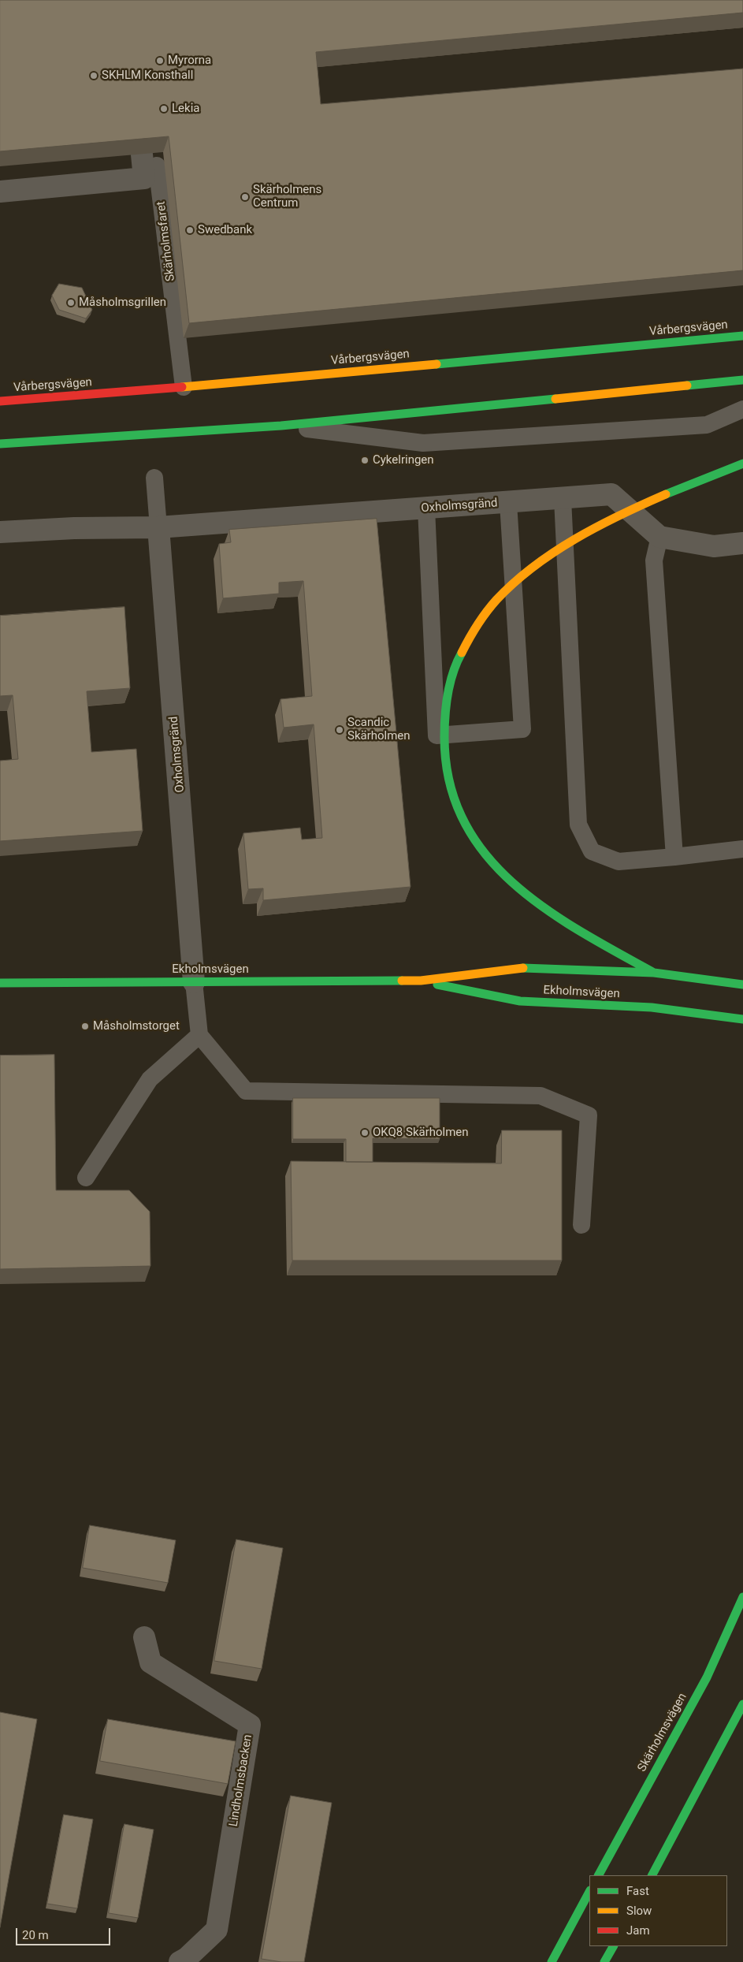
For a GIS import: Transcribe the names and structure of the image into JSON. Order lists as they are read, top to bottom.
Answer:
{
  "streets": {
    "main road": ["Vårbergsvägen", "Ekholmsvägen", "Skärholmsvägen"],
    "street": ["Oxholmsgränd", "Lindholmsbacken"],
    "lane": ["Skärholmsfaret"]
  },
  "crossings": [
    ["Skärholmsfaret", "Vårbergsvägen"],
    ["Oxholmsgränd", "Ekholmsvägen"]
  ],
  "places": [
    "Myrorna",
    "SKHLM Konsthall",
    "Lekia",
    "Skärholmens Centrum",
    "Swedbank",
    "Måsholmsgrillen",
    "Cykelringen",
    "Scandic Skärholmen",
    "Måsholmstorget",
    "OKQ8 Skärholmen"
  ],
  "legend": ["Fast", "Slow", "Jam"],
  "scale_bar": "20 m"
}
